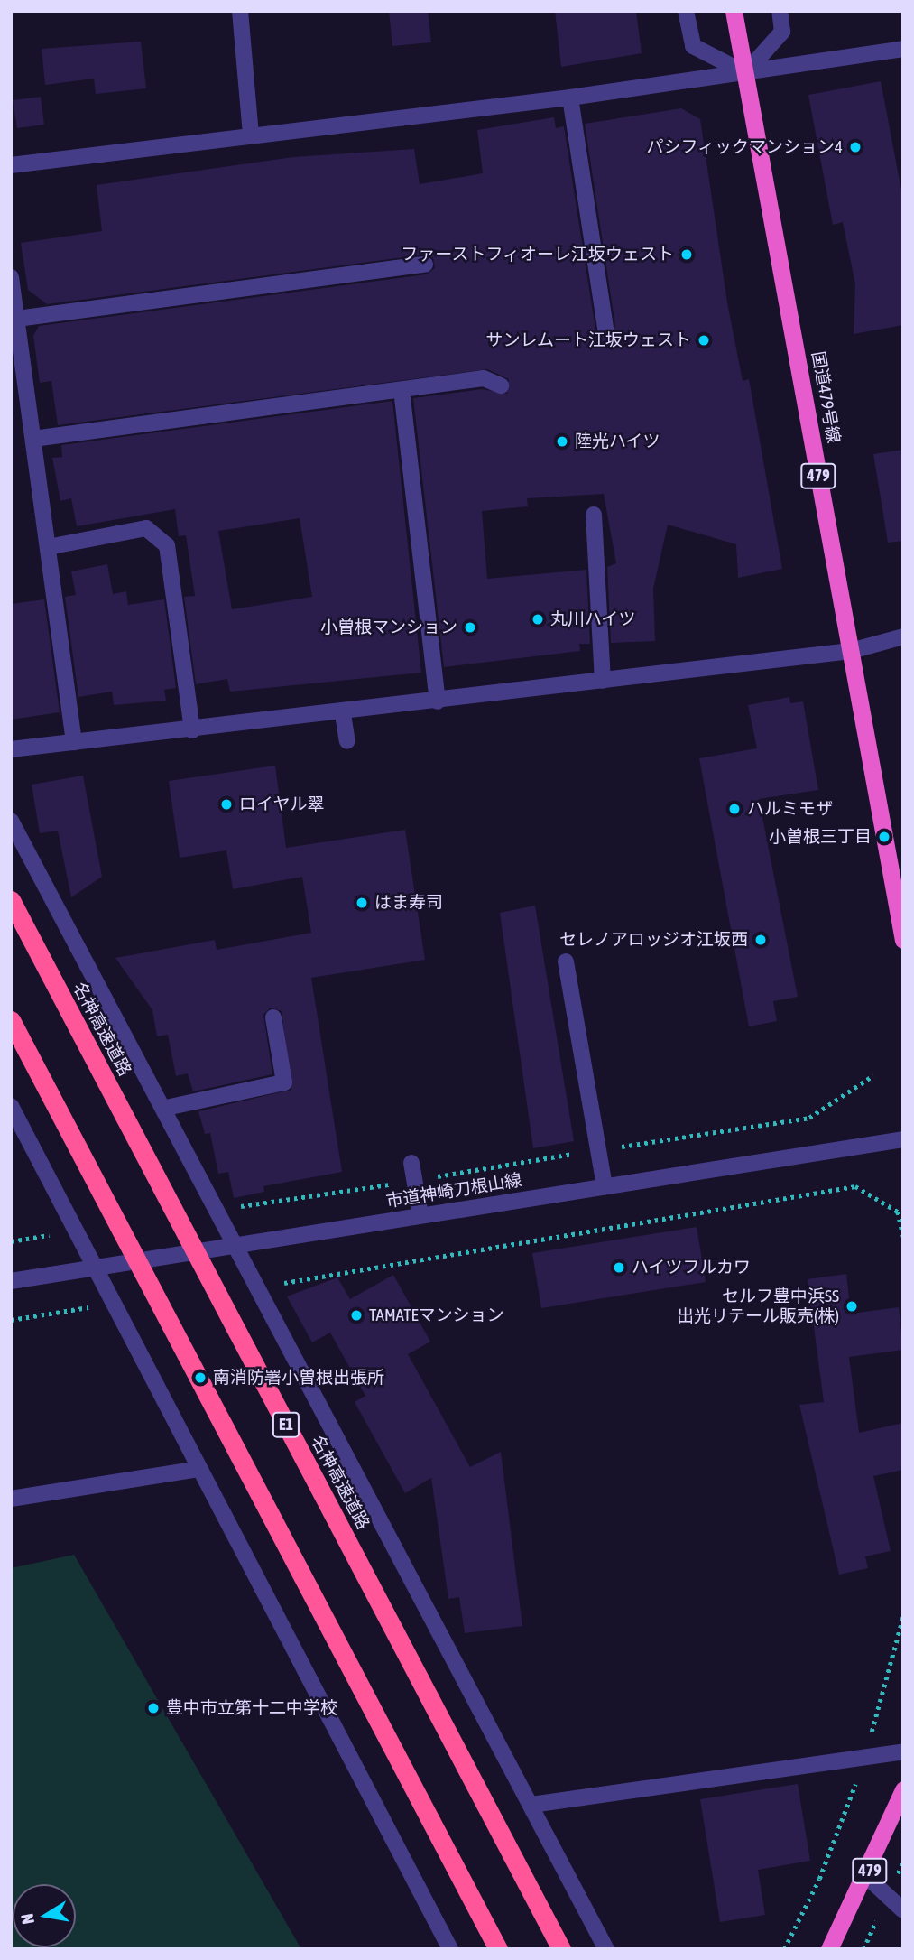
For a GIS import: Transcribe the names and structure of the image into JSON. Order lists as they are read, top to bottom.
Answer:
{
  "streets": {
    "highway": [
      "国道479号線",
      "479",
      "名神高速道路",
      "E1"
    ],
    "street": ["市道神崎刀根山線"]
  },
  "places": [
    "パシフィックマンション4",
    "ファーストフィオーレ江坂ウェスト",
    "サンレムート江坂ウェスト",
    "陸光ハイツ",
    "丸川ハイツ",
    "小曽根マンション",
    "ロイヤル翠",
    "ハルミモザ",
    "小曽根三丁目",
    "はま寿司",
    "セレノアロッジオ江坂西",
    "ハイツフルカワ",
    "セルフ豊中浜SS 出光リテール販売(株)",
    "TAMATEマンション",
    "南消防署小曽根出張所",
    "豊中市立第十二中学校"
  ],
  "north": "left"
}
